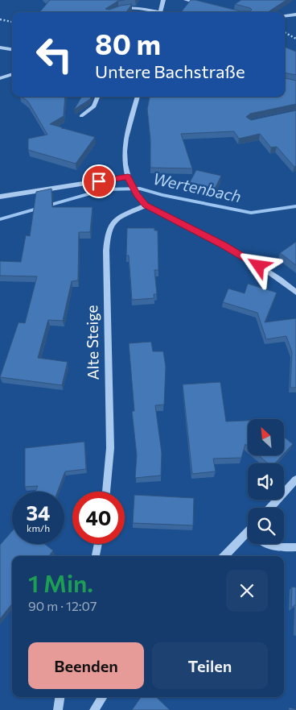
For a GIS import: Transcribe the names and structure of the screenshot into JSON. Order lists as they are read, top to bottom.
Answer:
{
  "streets": {
    "street": ["Alte Steige"]
  },
  "water": ["Wertenbach"],
  "north": "top left",
  "page": {
    "turn": ["80 m", "Untere Bachstraße"],
    "speed": "34 km/h",
    "limit": "40",
    "heading": ["1 Min.", "90 m · 12:07"],
    "buttons": ["Beenden", "Teilen"]
  }
}
